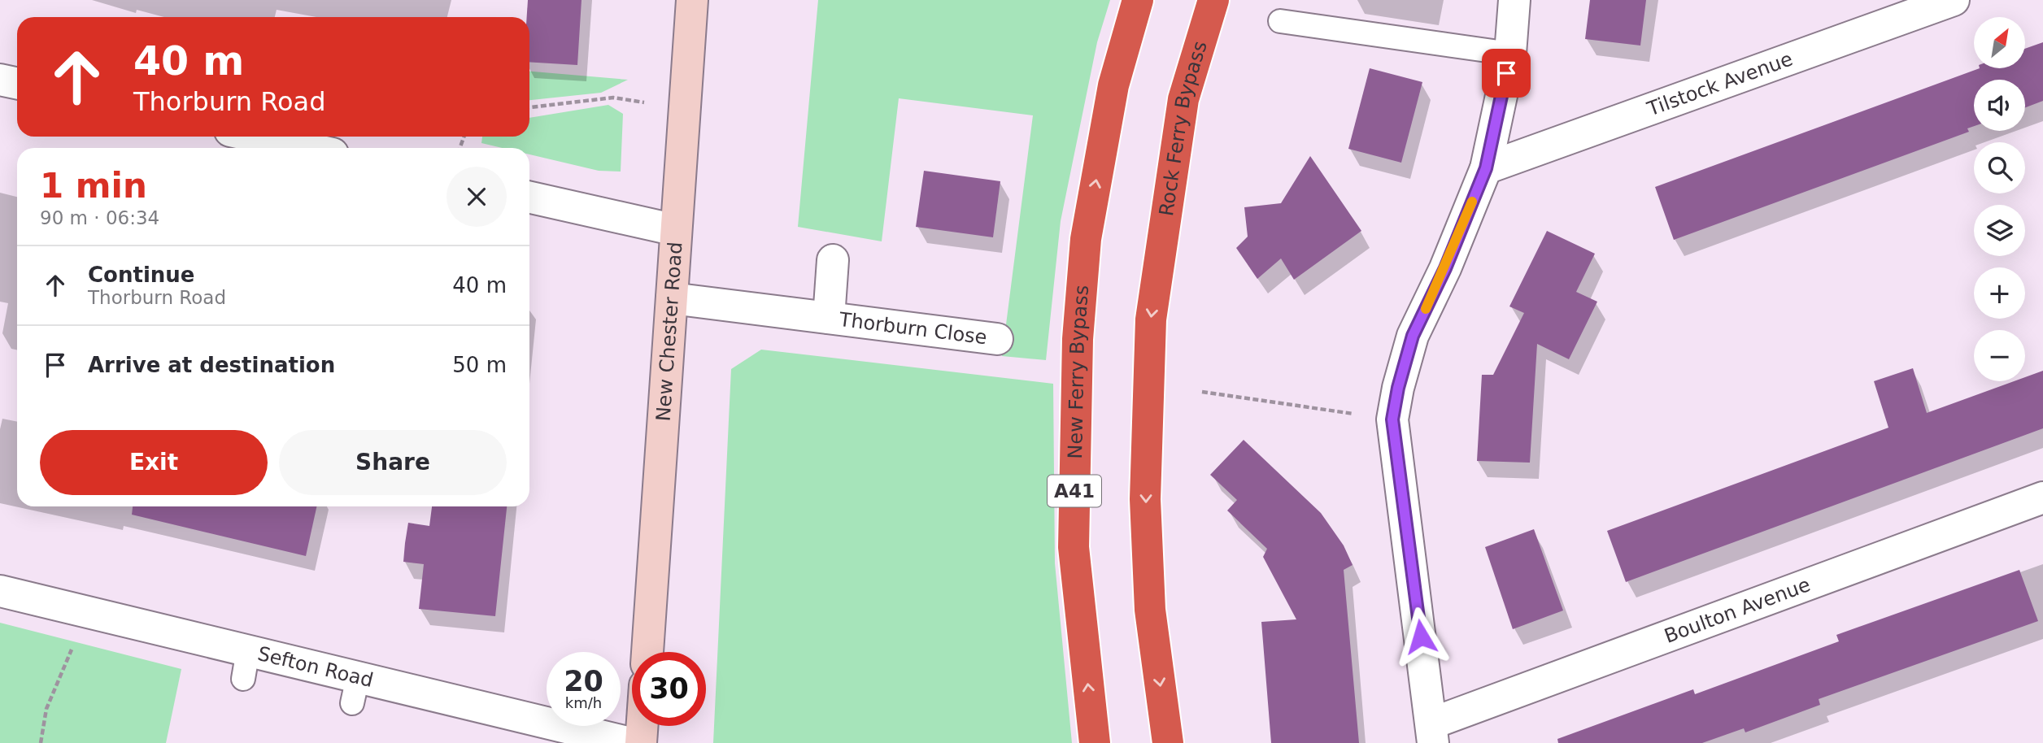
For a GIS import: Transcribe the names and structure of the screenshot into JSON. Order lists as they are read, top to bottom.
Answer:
{
  "streets": {
    "highway": ["Rock Ferry Bypass", "New Ferry Bypass", "A41"],
    "main road": ["New Chester Road"],
    "street": [
      "Tilstock Avenue",
      "Thorburn Close",
      "Boulton Avenue",
      "Sefton Road"
    ]
  },
  "crossings": [
    ["Thorburn Close", "New Chester Road"]
  ],
  "one_way": ["Rock Ferry Bypass", "New Ferry Bypass"],
  "north": "top right",
  "page": {
    "map_buttons": ["+", "−"],
    "turn": ["40 m", "Thorburn Road"],
    "heading": ["1 min", "90 m · 06:34"],
    "list": [
      {
        "name": "Continue",
        "note": "Thorburn Road",
        "value": "40 m"
      },
      {
        "name": "Arrive at destination",
        "value": "50 m"
      }
    ],
    "buttons": ["Exit", "Share"],
    "speed": "20 km/h",
    "limit": "30"
  }
}
